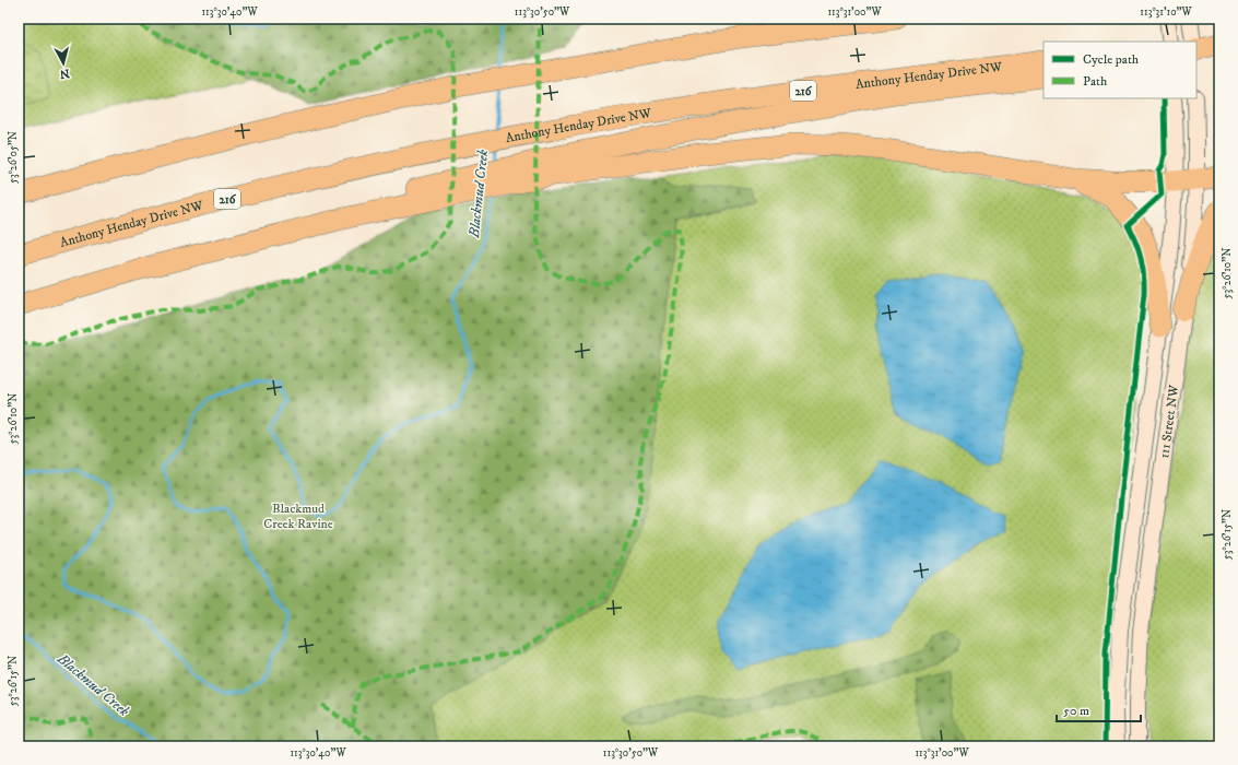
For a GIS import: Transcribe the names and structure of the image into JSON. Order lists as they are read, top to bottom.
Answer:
{
  "streets": {
    "highway": ["Anthony Henday Drive NW", "216"],
    "main road": ["111 Street NW"]
  },
  "water": ["Blackmud Creek"],
  "parks": ["Blackmud Creek Ravine"],
  "legend": ["Cycle path", "Path"],
  "scale_bar": "50 m",
  "north": "bottom",
  "coordinates": [
    "113°30'40\"W",
    "113°30'50\"W",
    "113°31'00\"W",
    "113°31'10\"W",
    "53°26'05\"N",
    "53°26'10\"N",
    "53°26'15\"N"
  ]
}
